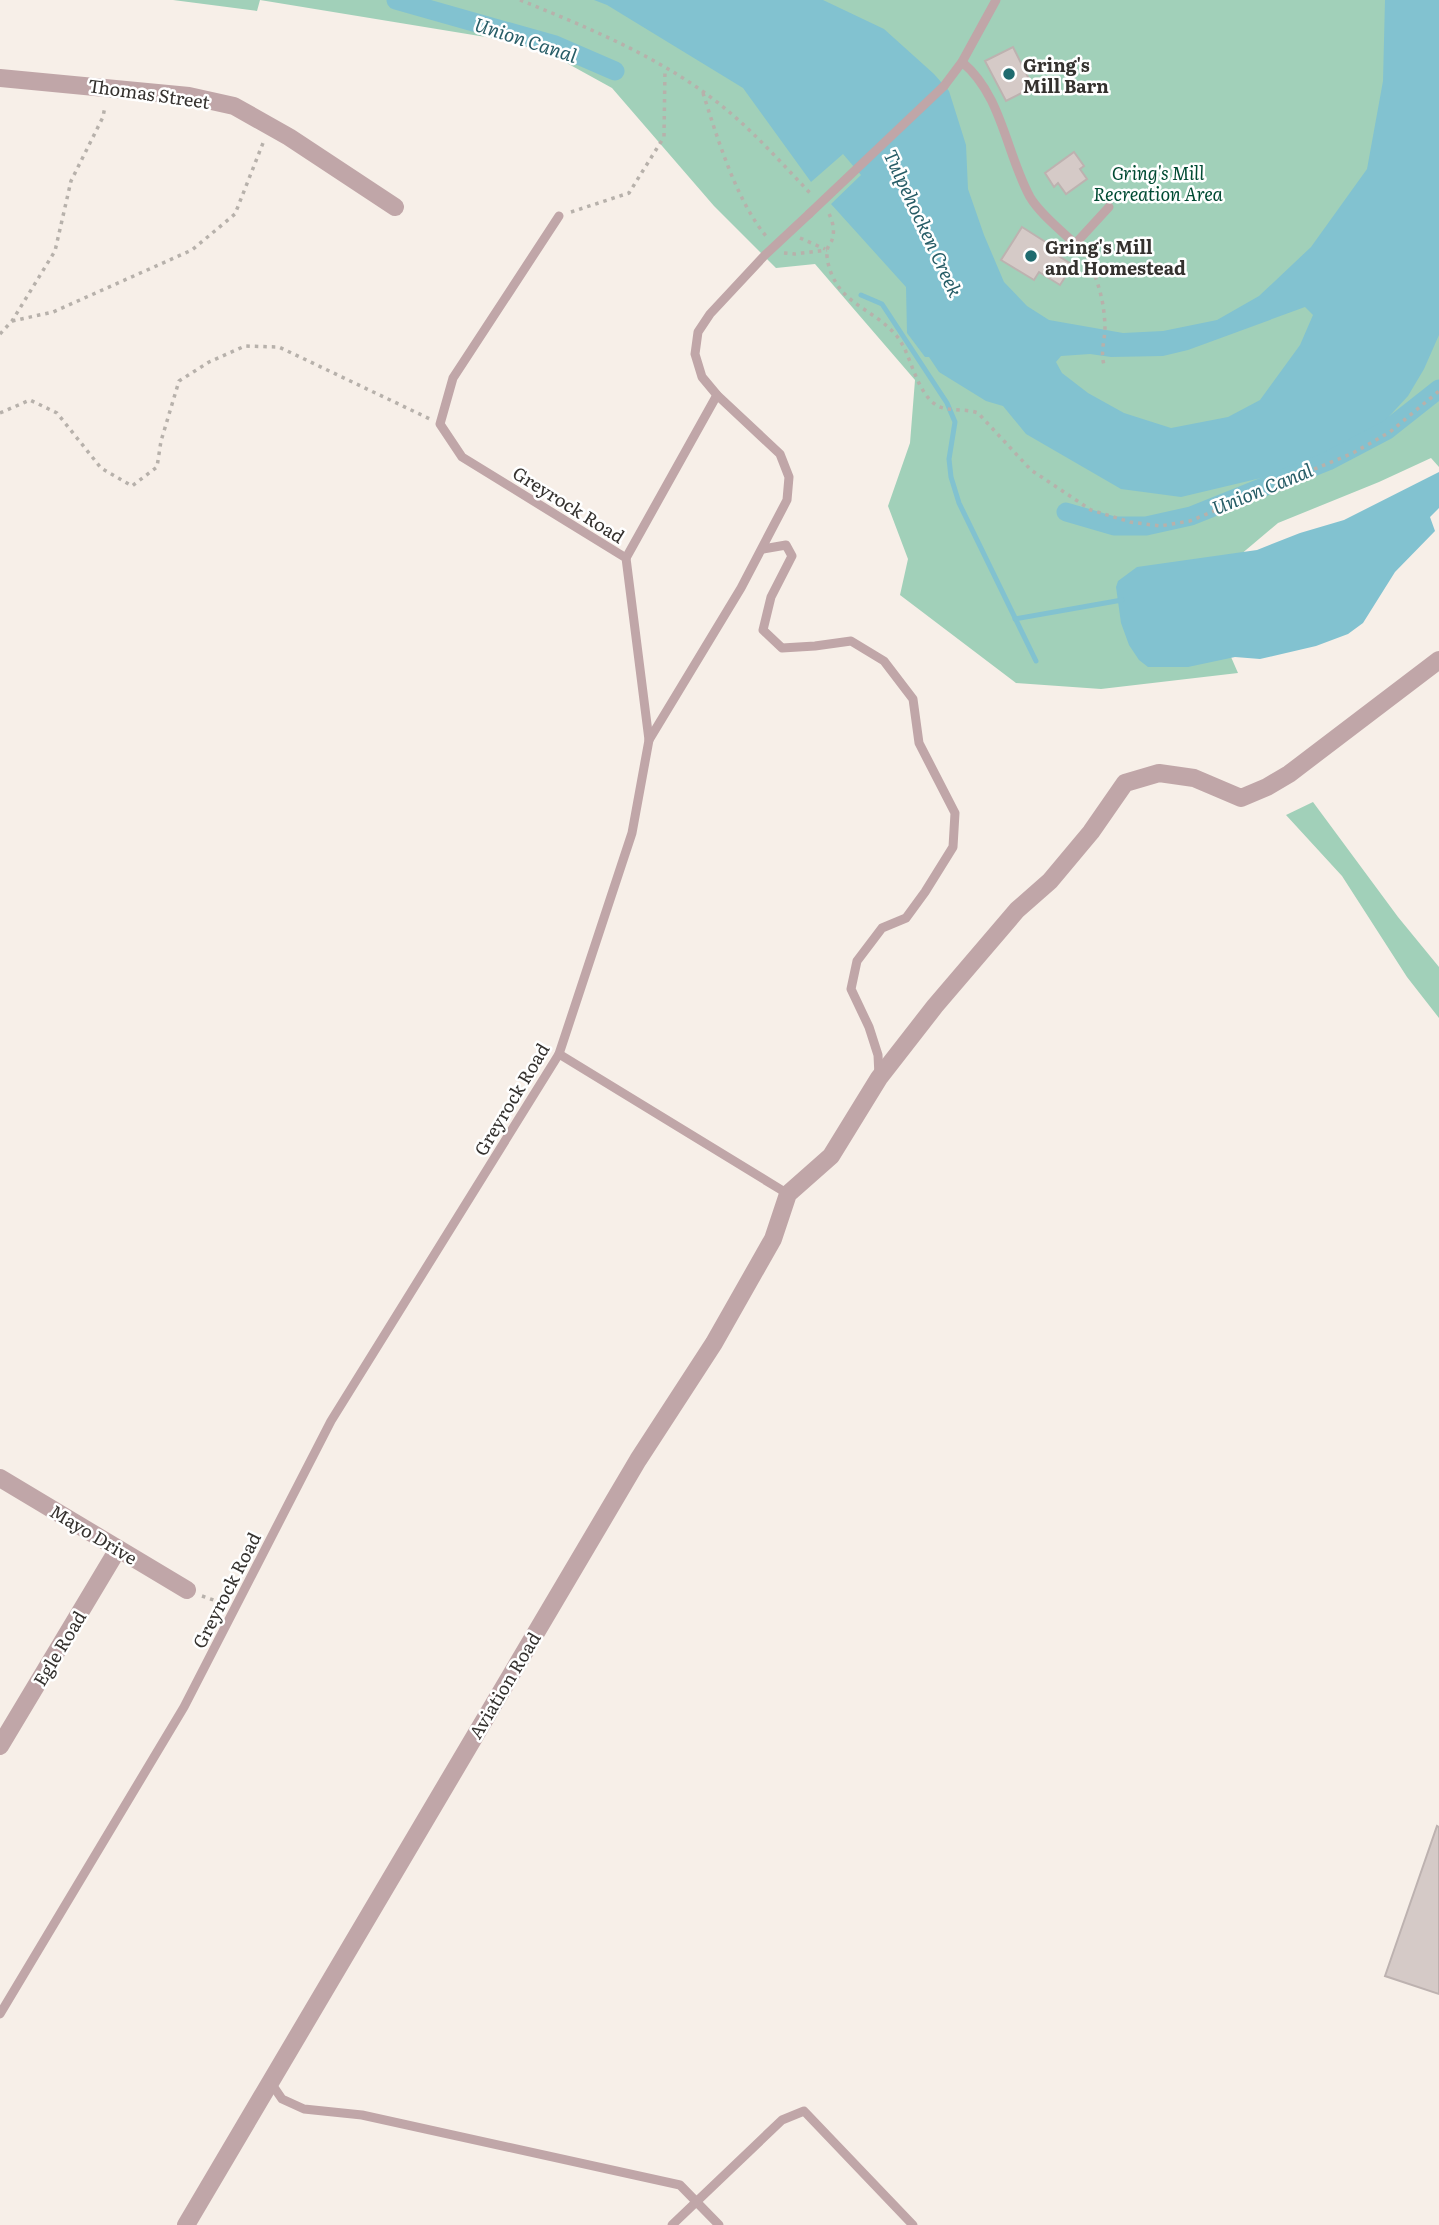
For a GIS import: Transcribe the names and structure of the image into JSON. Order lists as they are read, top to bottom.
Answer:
{
  "streets": {
    "street": [
      "Thomas Street",
      "Mayo Drive",
      "Egle Road",
      "Aviation Road"
    ],
    "lane": ["Greyrock Road"]
  },
  "crossings": [
    ["Mayo Drive", "Egle Road"]
  ],
  "water": ["Union Canal", "Tulpehocken Creek"],
  "parks": ["Gring's Mill Recreation Area"],
  "places": ["Gring's Mill Barn", "Gring's Mill and Homestead"]
}
